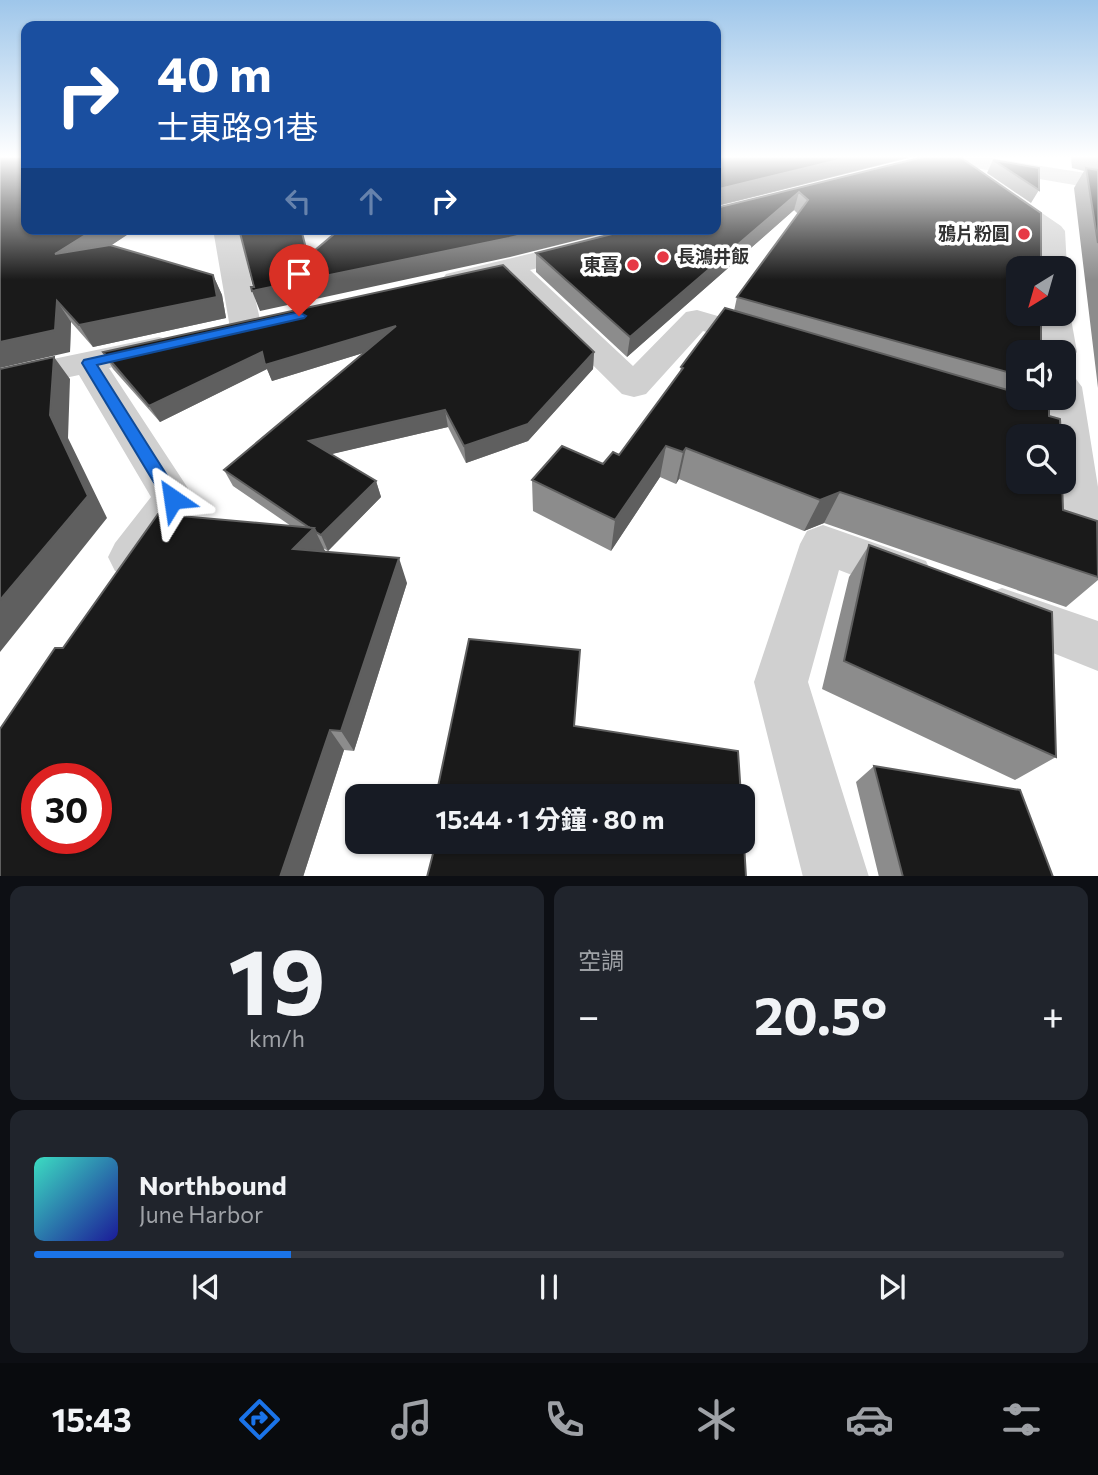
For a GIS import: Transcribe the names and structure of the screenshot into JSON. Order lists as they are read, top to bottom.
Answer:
{
  "places": ["鴉片粉圓", "長鴻井飯", "東喜"],
  "north": "bottom left",
  "page": {
    "turn": ["40 m", "士東路91巷"],
    "limit": "30",
    "trip": "15:44 · 1 分鐘 · 80 m",
    "tile": [
      ["19", "km/h"],
      "空調"
    ],
    "heat": ["−", "20.5°", "+"],
    "song": ["Northbound", "June Harbor"],
    "tabs": "15:43"
  }
}
